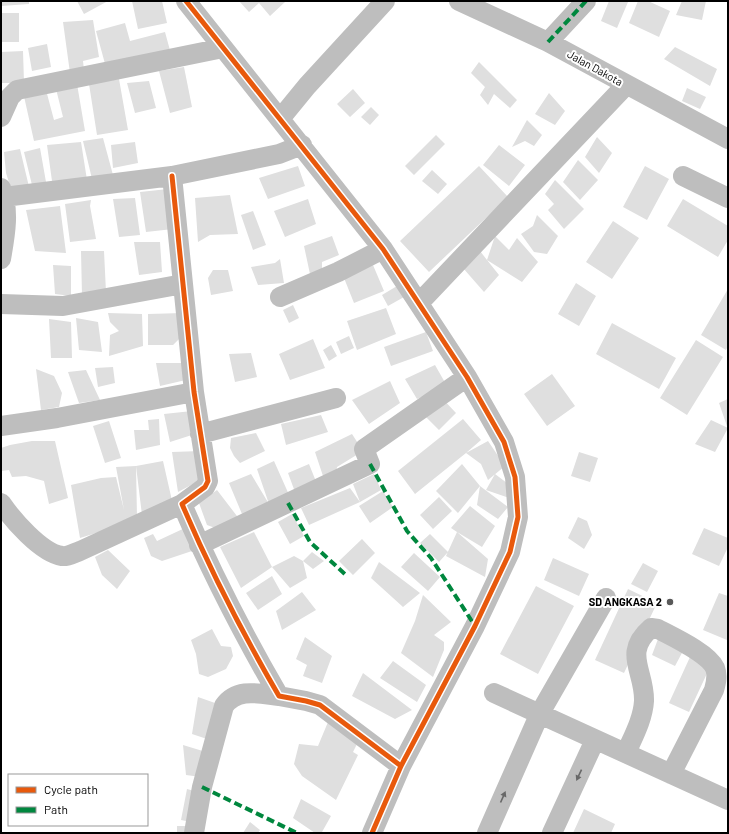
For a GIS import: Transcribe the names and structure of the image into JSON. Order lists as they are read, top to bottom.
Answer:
{
  "streets": {
    "street": ["Jalan Dakota"]
  },
  "places": ["SD ANGKASA 2"],
  "legend": ["Cycle path", "Path"]
}
